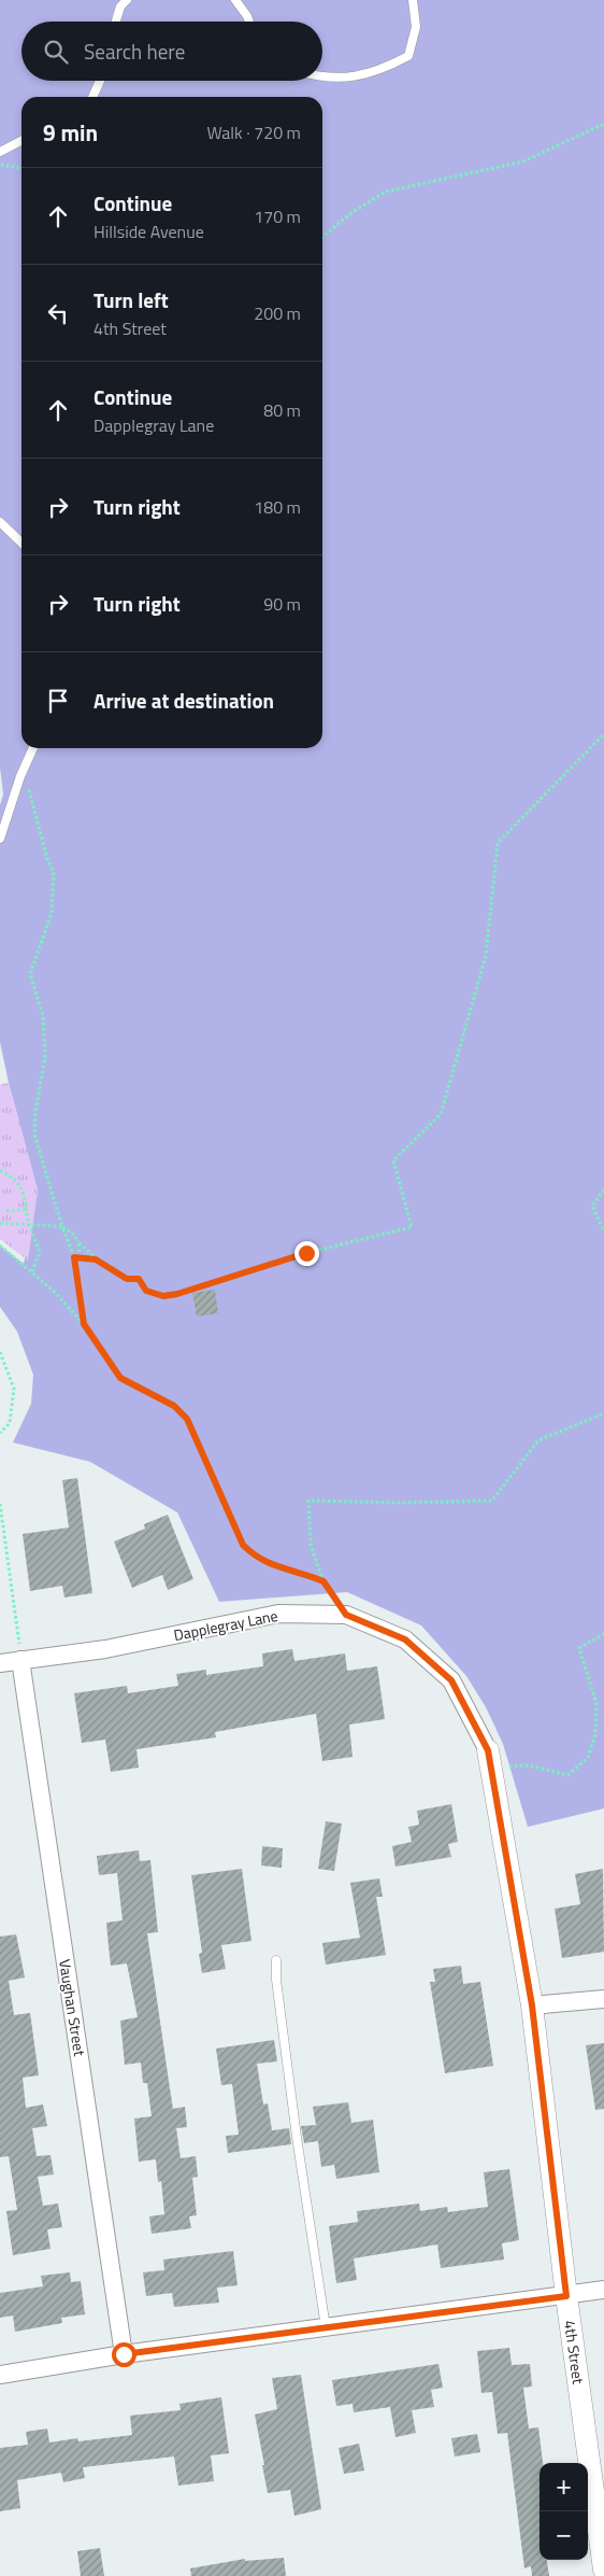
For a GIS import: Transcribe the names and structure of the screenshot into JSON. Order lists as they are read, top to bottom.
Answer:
{
  "streets": {
    "street": ["Dapplegray Lane", "Vaughan Street", "4th Street"]
  },
  "crossings": [
    ["Dapplegray Lane", "Vaughan Street"],
    ["Dapplegray Lane", "4th Street"]
  ],
  "page": {
    "search": "Search here",
    "heading": ["9 min", "Walk · 720 m"],
    "list": [
      ["Continue", "Hillside Avenue", "170 m"],
      ["Turn left", "4th Street", "200 m"],
      ["Continue", "Dapplegray Lane", "80 m"],
      ["Turn right", "180 m"],
      ["Turn right", "90 m"],
      "Arrive at destination"
    ],
    "map_buttons": ["+", "−"]
  }
}
